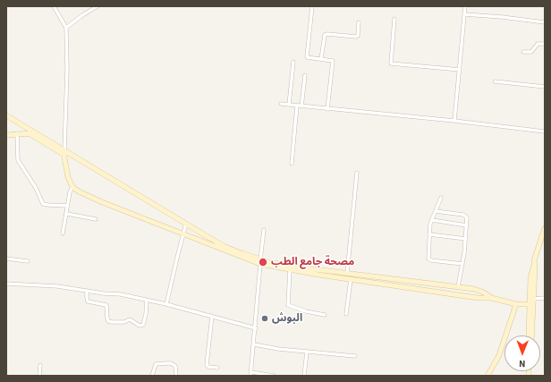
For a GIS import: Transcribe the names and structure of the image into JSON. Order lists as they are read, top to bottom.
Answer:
{
  "places": ["مصحة جامع الطب", "البوش"],
  "north": "bottom"
}
